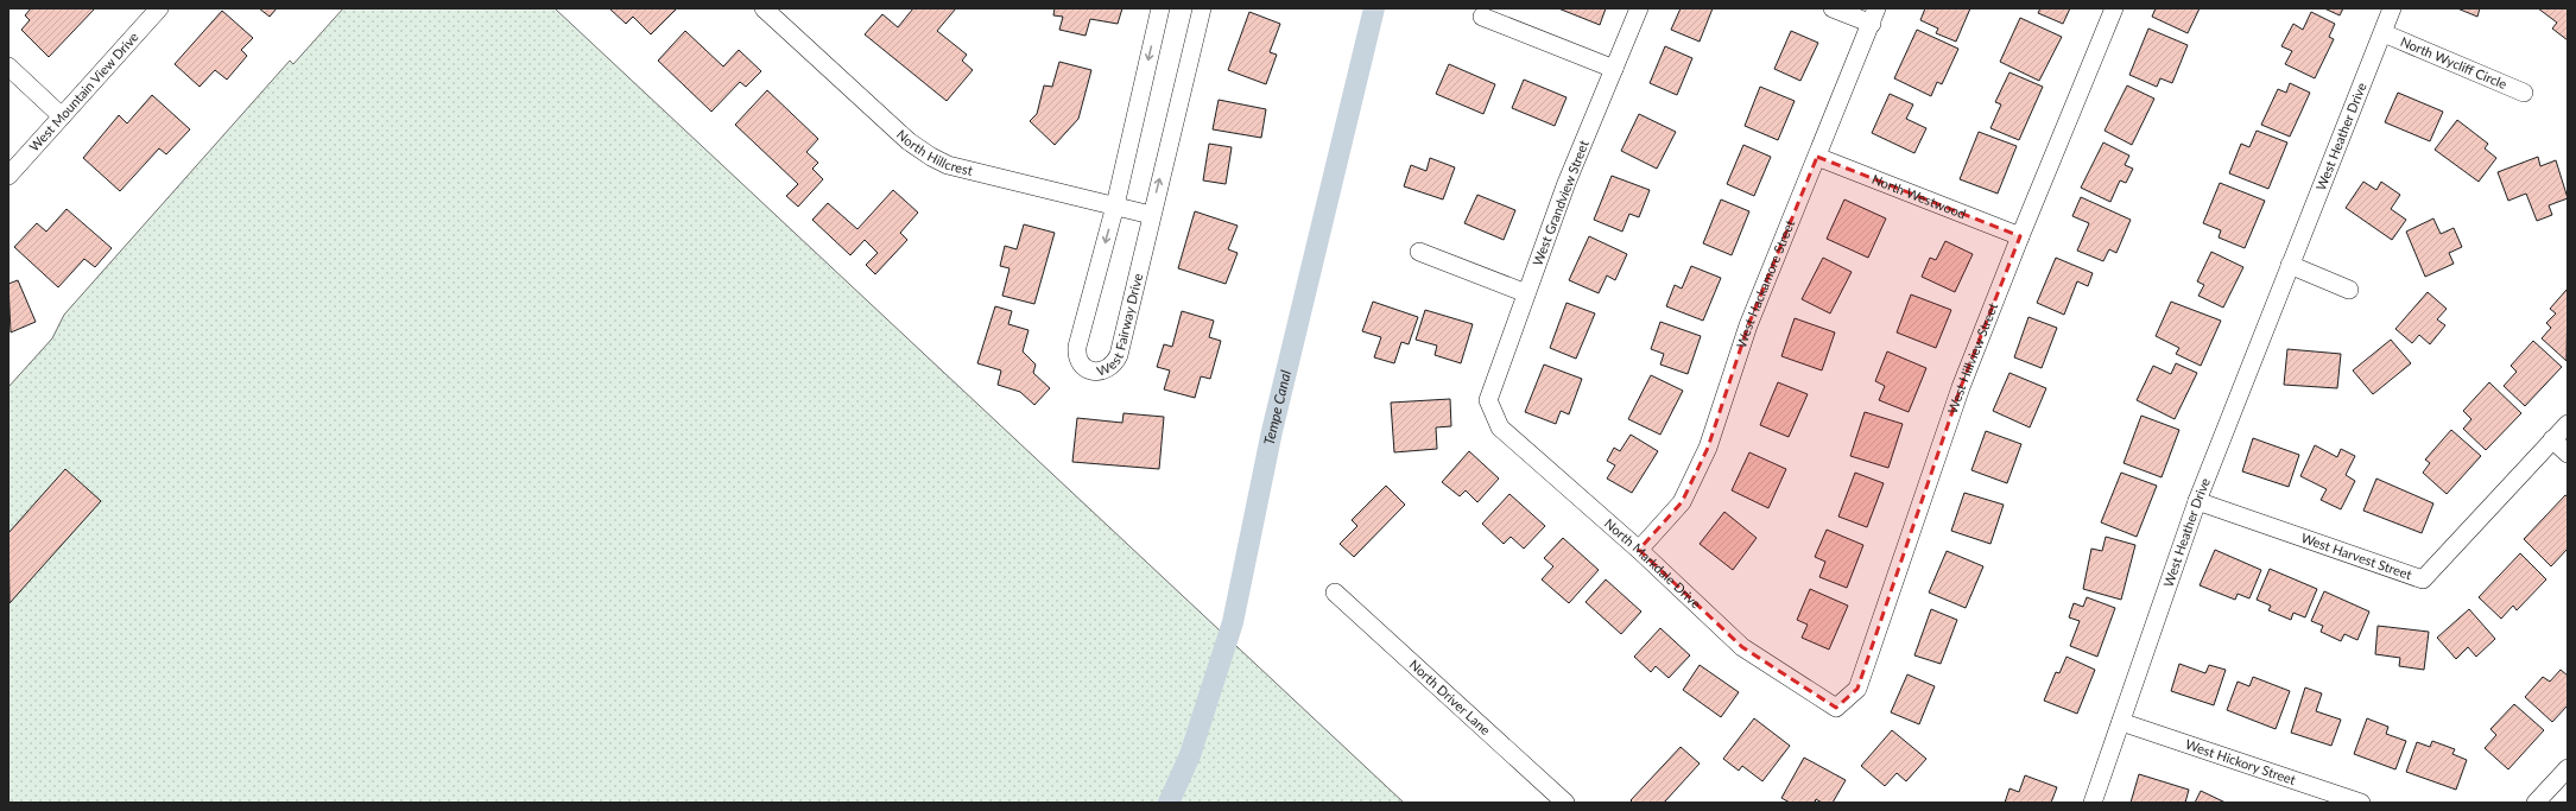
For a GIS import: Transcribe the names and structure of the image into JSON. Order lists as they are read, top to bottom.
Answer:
{
  "streets": {
    "street": [
      "North Wycliff Circle",
      "West Mountain View Drive",
      "West Heather Drive",
      "North Hillcrest",
      "North Westwood",
      "West Grandview Street",
      "West Hackamore Street",
      "West Fairway Drive",
      "West Hillview Street",
      "West Harvest Street",
      "North Markdale Drive",
      "North Driver Lane",
      "West Hickory Street"
    ]
  },
  "crossings": [
    ["North Wycliff Circle", "West Heather Drive"],
    ["West Heather Drive", "West Harvest Street"],
    ["West Heather Drive", "West Hickory Street"],
    ["North Hillcrest", "West Fairway Drive"],
    ["North Westwood", "West Hackamore Street"],
    ["North Westwood", "West Hillview Street"],
    ["West Grandview Street", "North Markdale Drive"],
    ["West Hackamore Street", "North Markdale Drive"],
    ["West Hillview Street", "North Markdale Drive"]
  ],
  "water": ["Tempe Canal"]
}
